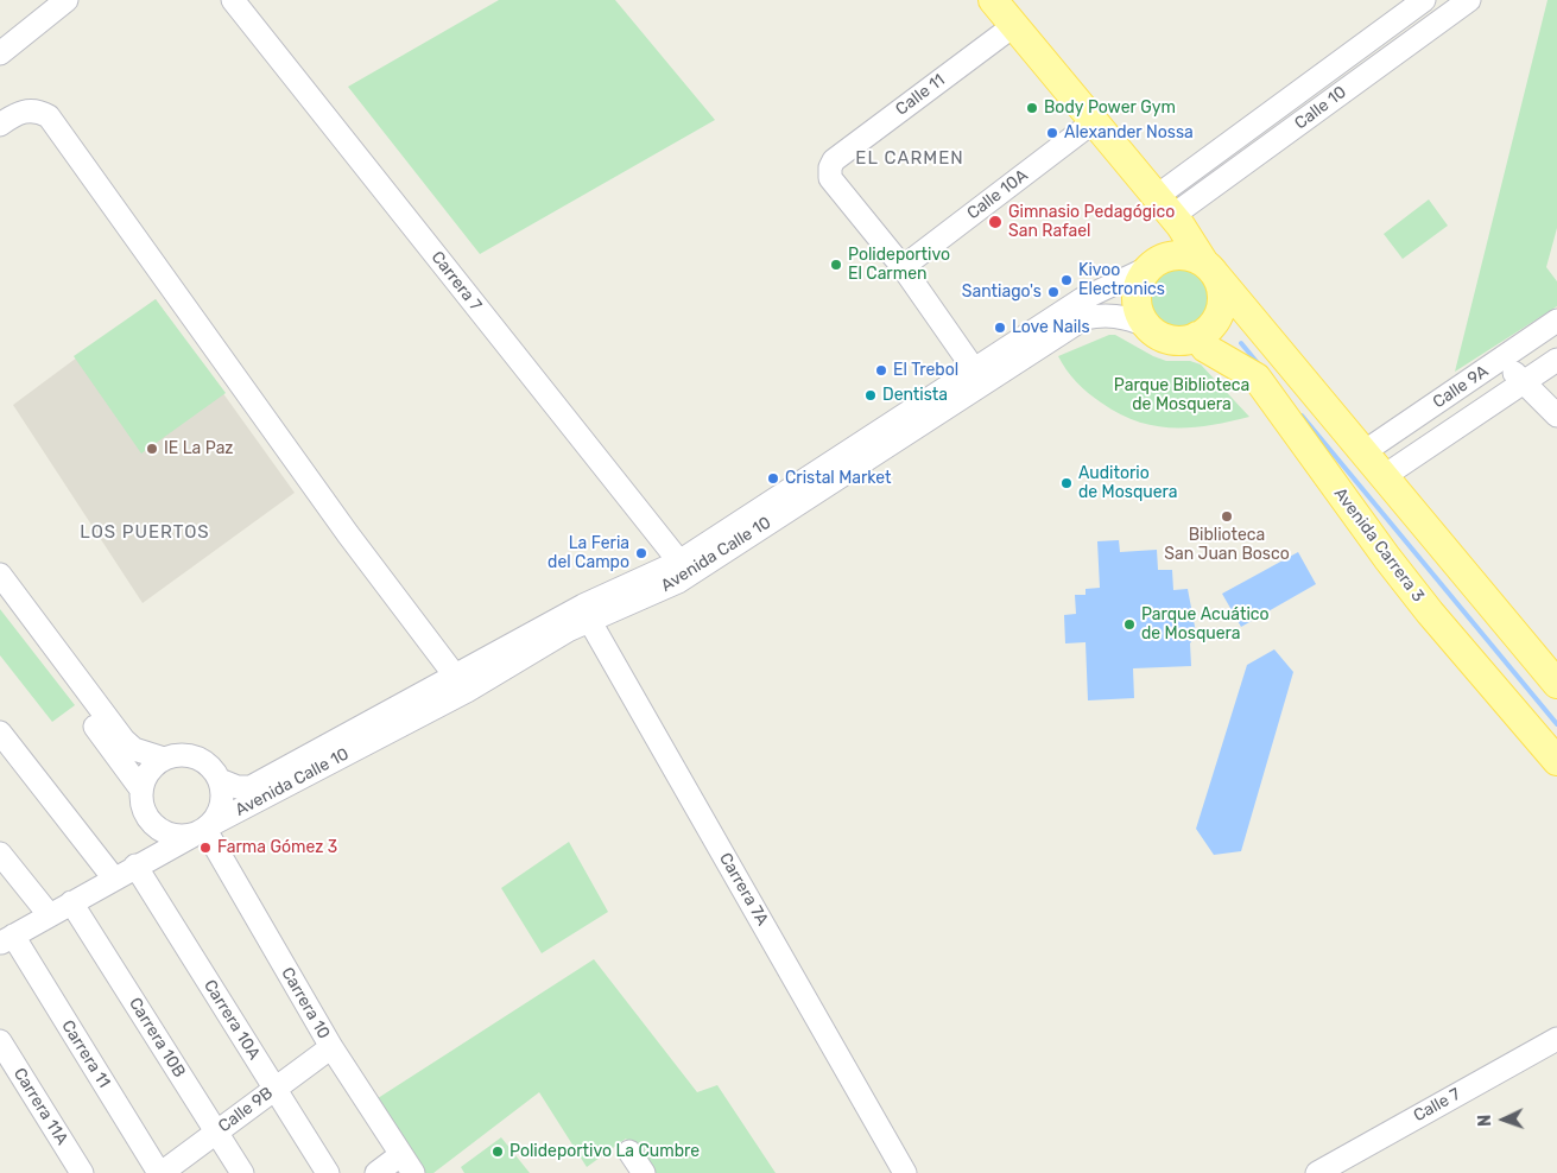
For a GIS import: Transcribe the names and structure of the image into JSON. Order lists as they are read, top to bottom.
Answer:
{
  "streets": {
    "main road": ["Avenida Carrera 3"],
    "street": [
      "Calle 11",
      "Calle 10",
      "Calle 10A",
      "Carrera 7",
      "Calle 9A",
      "Avenida Calle 10",
      "Carrera 7A",
      "Carrera 10",
      "Carrera 10A",
      "Carrera 10B",
      "Carrera 11",
      "Calle 7",
      "Carrera 11A",
      "Calle 9B"
    ]
  },
  "crossings": [
    ["Calle 11", "Calle 10A"],
    ["Carrera 7", "Avenida Calle 10"],
    ["Avenida Carrera 3", "Avenida Calle 10"],
    ["Avenida Calle 10", "Carrera 7A"],
    ["Avenida Calle 10", "Carrera 10"],
    ["Avenida Calle 10", "Carrera 10A"],
    ["Avenida Calle 10", "Carrera 10B"],
    ["Carrera 10", "Calle 9B"],
    ["Carrera 10A", "Calle 9B"],
    ["Carrera 10B", "Calle 9B"],
    ["Carrera 11", "Calle 9B"]
  ],
  "districts": ["EL CARMEN", "LOS PUERTOS"],
  "parks": ["Parque Biblioteca de Mosquera"],
  "places": [
    "Body Power Gym",
    "Alexander Nossa",
    "Gimnasio Pedagógico San Rafael",
    "Polideportivo El Carmen",
    "Kivoo Electronics",
    "Santiago's",
    "Love Nails",
    "El Trebol",
    "Dentista",
    "IE La Paz",
    "Cristal Market",
    "Auditorio de Mosquera",
    "Biblioteca San Juan Bosco",
    "La Feria del Campo",
    "Parque Acuático de Mosquera",
    "Farma Gómez 3",
    "Polideportivo La Cumbre"
  ],
  "north": "left"
}
